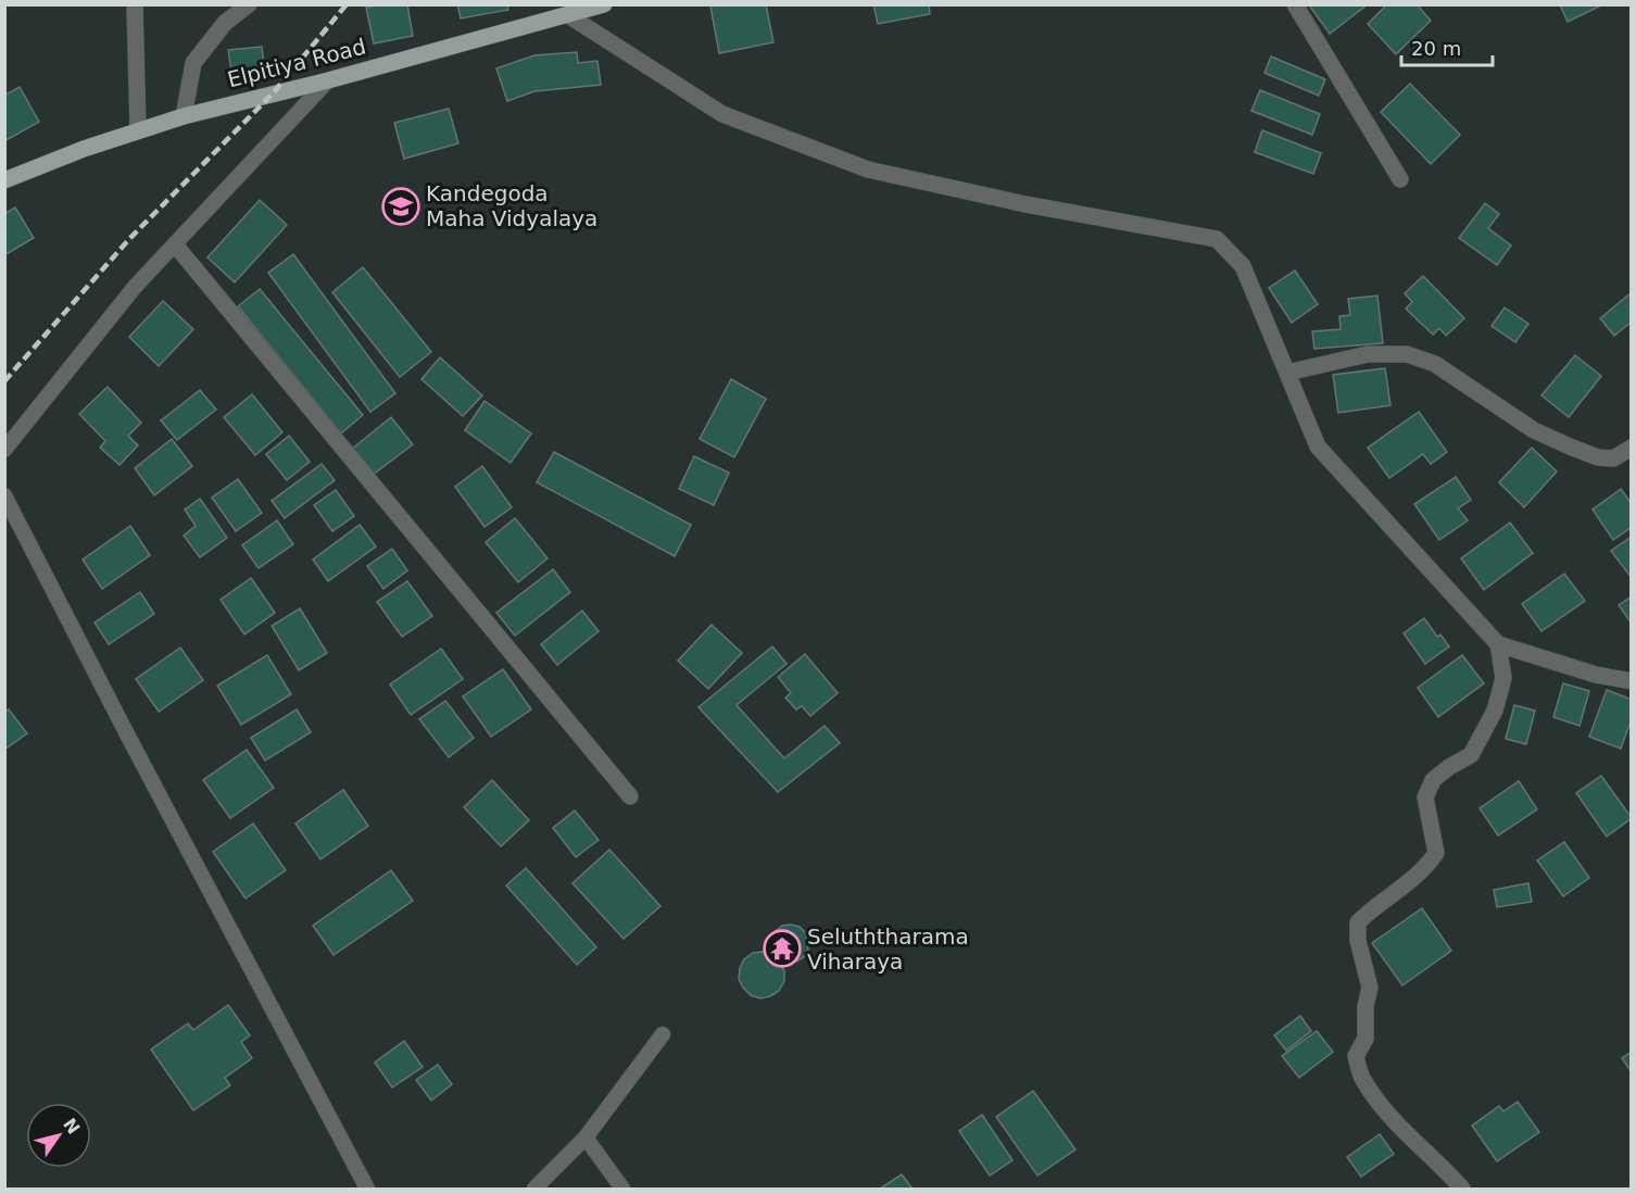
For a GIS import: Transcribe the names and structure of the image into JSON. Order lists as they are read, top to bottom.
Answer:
{
  "streets": {
    "main road": ["Elpitiya Road"]
  },
  "places": {
    "school or university": ["Kandegoda Maha Vidyalaya"],
    "temple": ["Seluththarama Viharaya"]
  },
  "scale_bar": "20 m",
  "north": "top right"
}
